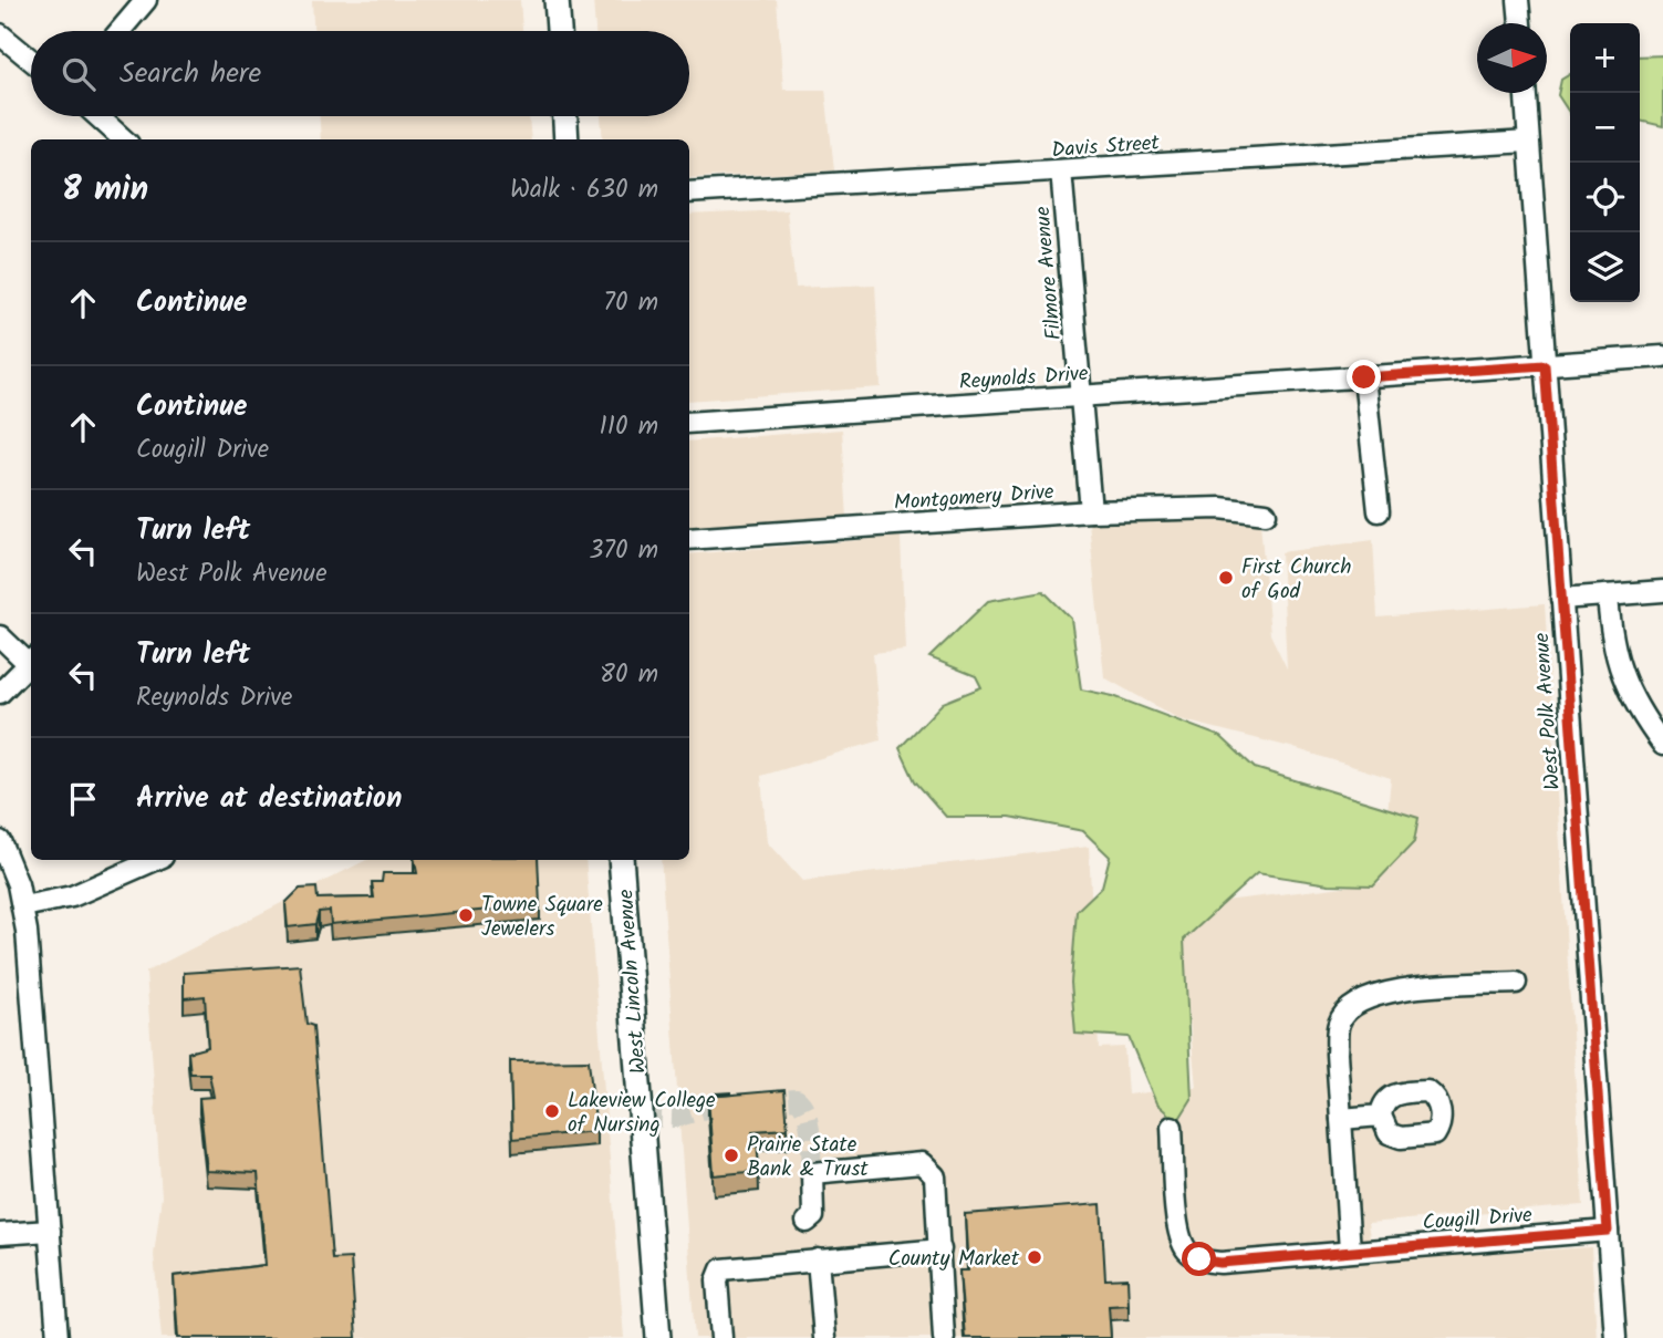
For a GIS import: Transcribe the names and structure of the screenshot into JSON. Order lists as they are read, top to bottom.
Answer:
{
  "streets": {
    "main road": ["West Lincoln Avenue"],
    "street": [
      "Davis Street",
      "Filmore Avenue",
      "Reynolds Drive",
      "Montgomery Drive",
      "West Polk Avenue",
      "Cougill Drive"
    ]
  },
  "crossings": [
    ["Davis Street", "Filmore Avenue"],
    ["Davis Street", "West Polk Avenue"],
    ["Filmore Avenue", "Reynolds Drive"],
    ["Filmore Avenue", "Montgomery Drive"],
    ["Reynolds Drive", "West Polk Avenue"],
    ["West Polk Avenue", "Cougill Drive"]
  ],
  "places": [
    "First Church of God",
    "Towne Square Jewelers",
    "Lakeview College of Nursing",
    "Prairie State Bank & Trust",
    "County Market"
  ],
  "north": "right",
  "page": {
    "map_buttons": ["+", "−"],
    "search": "Search here",
    "heading": ["8 min", "Walk · 630 m"],
    "list": [
      ["Continue", "70 m"],
      ["Continue", "Cougill Drive", "110 m"],
      ["Turn left", "West Polk Avenue", "370 m"],
      ["Turn left", "Reynolds Drive", "80 m"],
      "Arrive at destination"
    ]
  }
}
